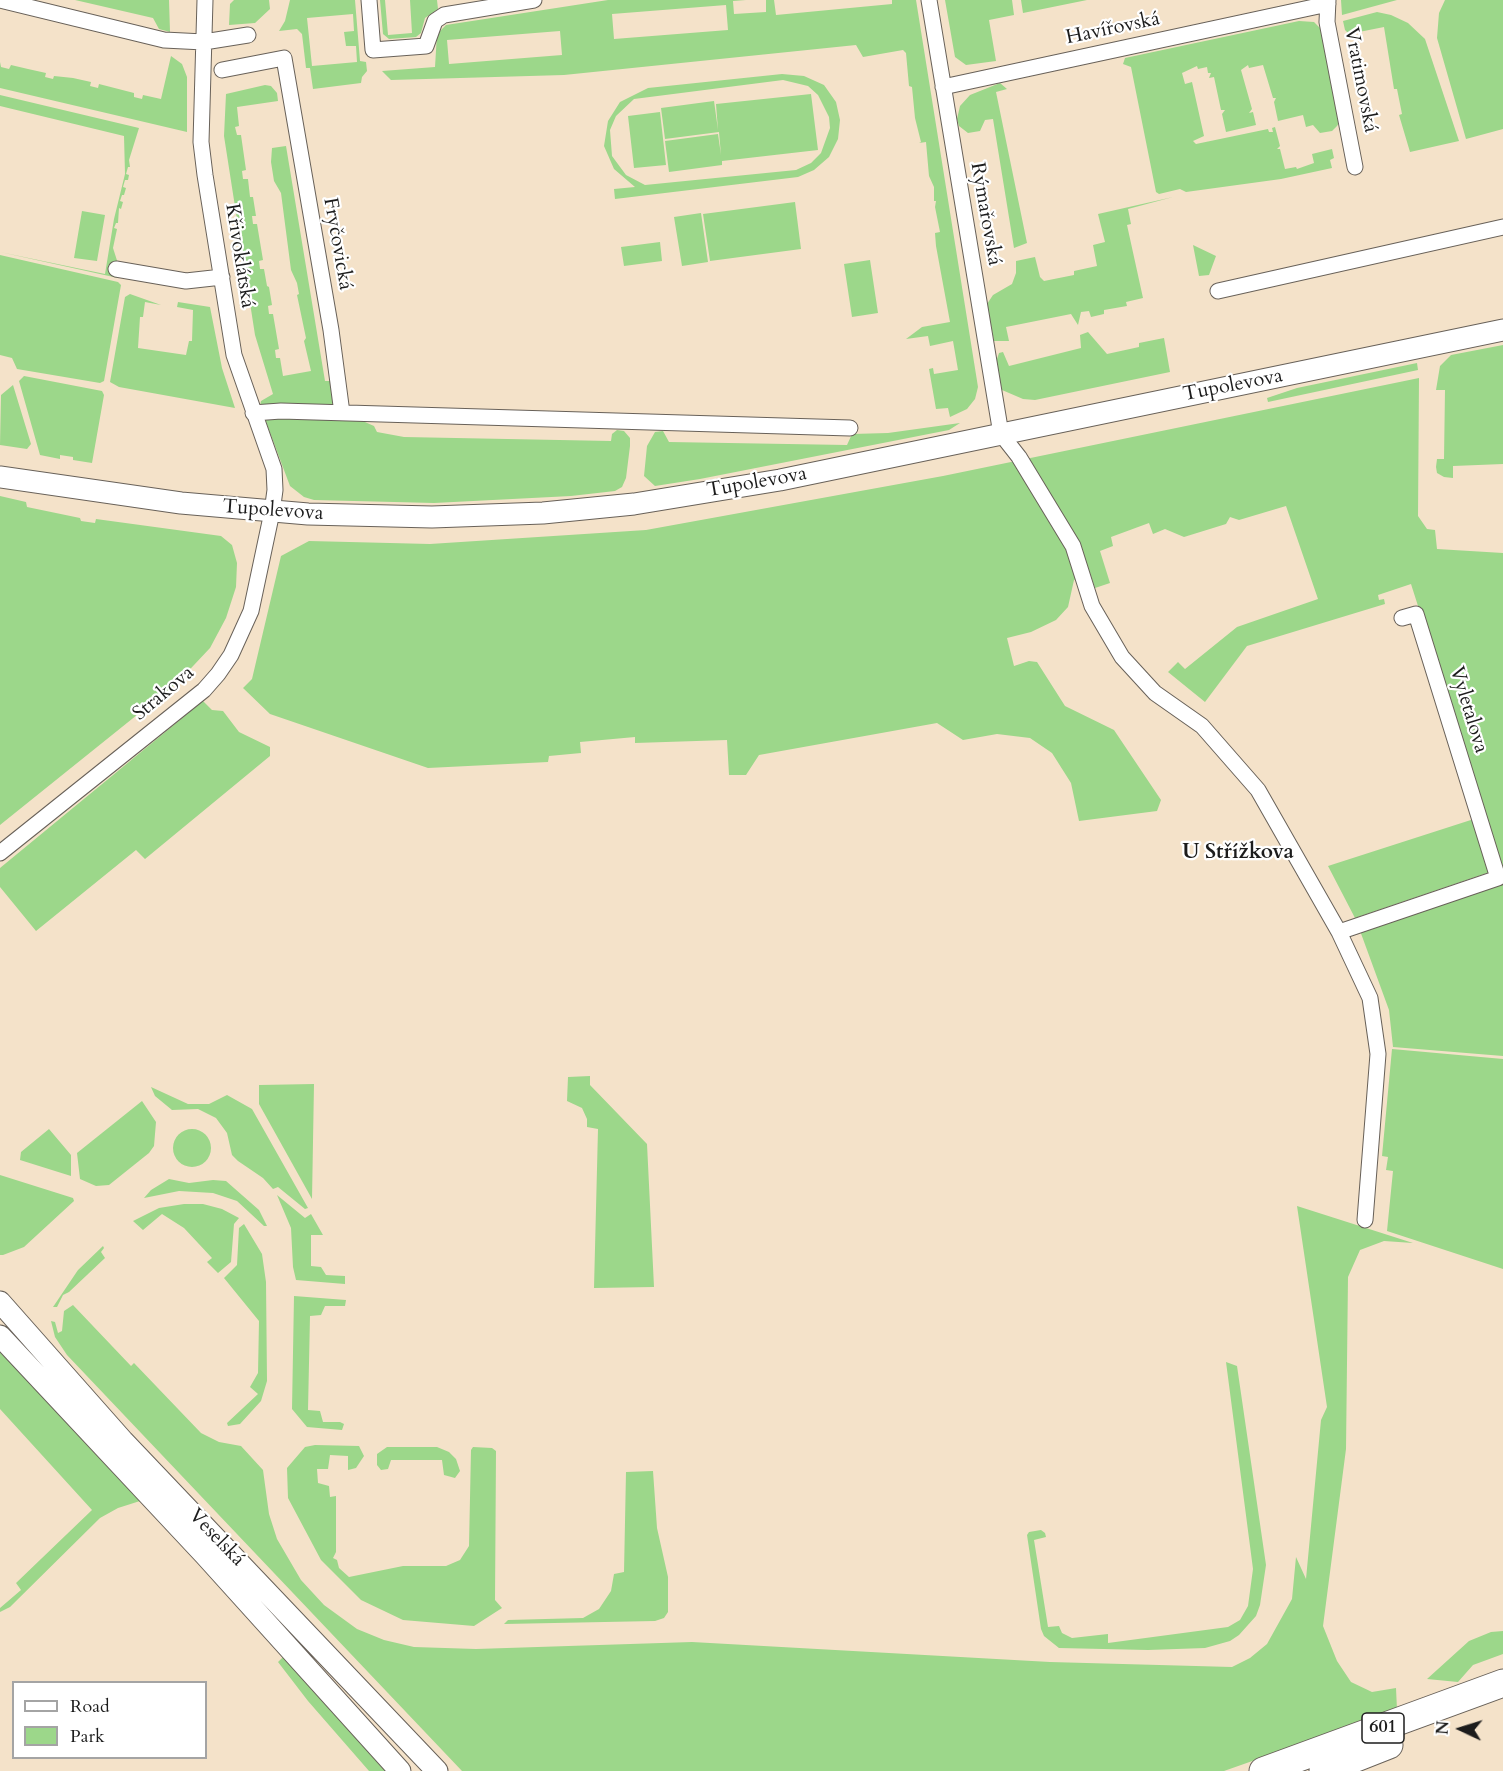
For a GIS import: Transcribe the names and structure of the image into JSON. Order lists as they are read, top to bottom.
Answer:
{
  "streets": {
    "highway": ["601"],
    "main road": ["Tupolevova", "Veselská"],
    "street": [
      "Havířovská",
      "Vratimovská",
      "Rýmařovská",
      "Fryčovická",
      "Křivoklátská",
      "Strakova",
      "Vyletalova"
    ]
  },
  "crossings": [
    ["Havířovská", "Vratimovská"],
    ["Havířovská", "Rýmařovská"],
    ["Rýmařovská", "Tupolevova"],
    ["Křivoklátská", "Tupolevova"],
    ["Křivoklátská", "Strakova"],
    ["Tupolevova", "Strakova"]
  ],
  "districts": ["U Střížkova"],
  "legend": ["Road", "Park"],
  "north": "left"
}
